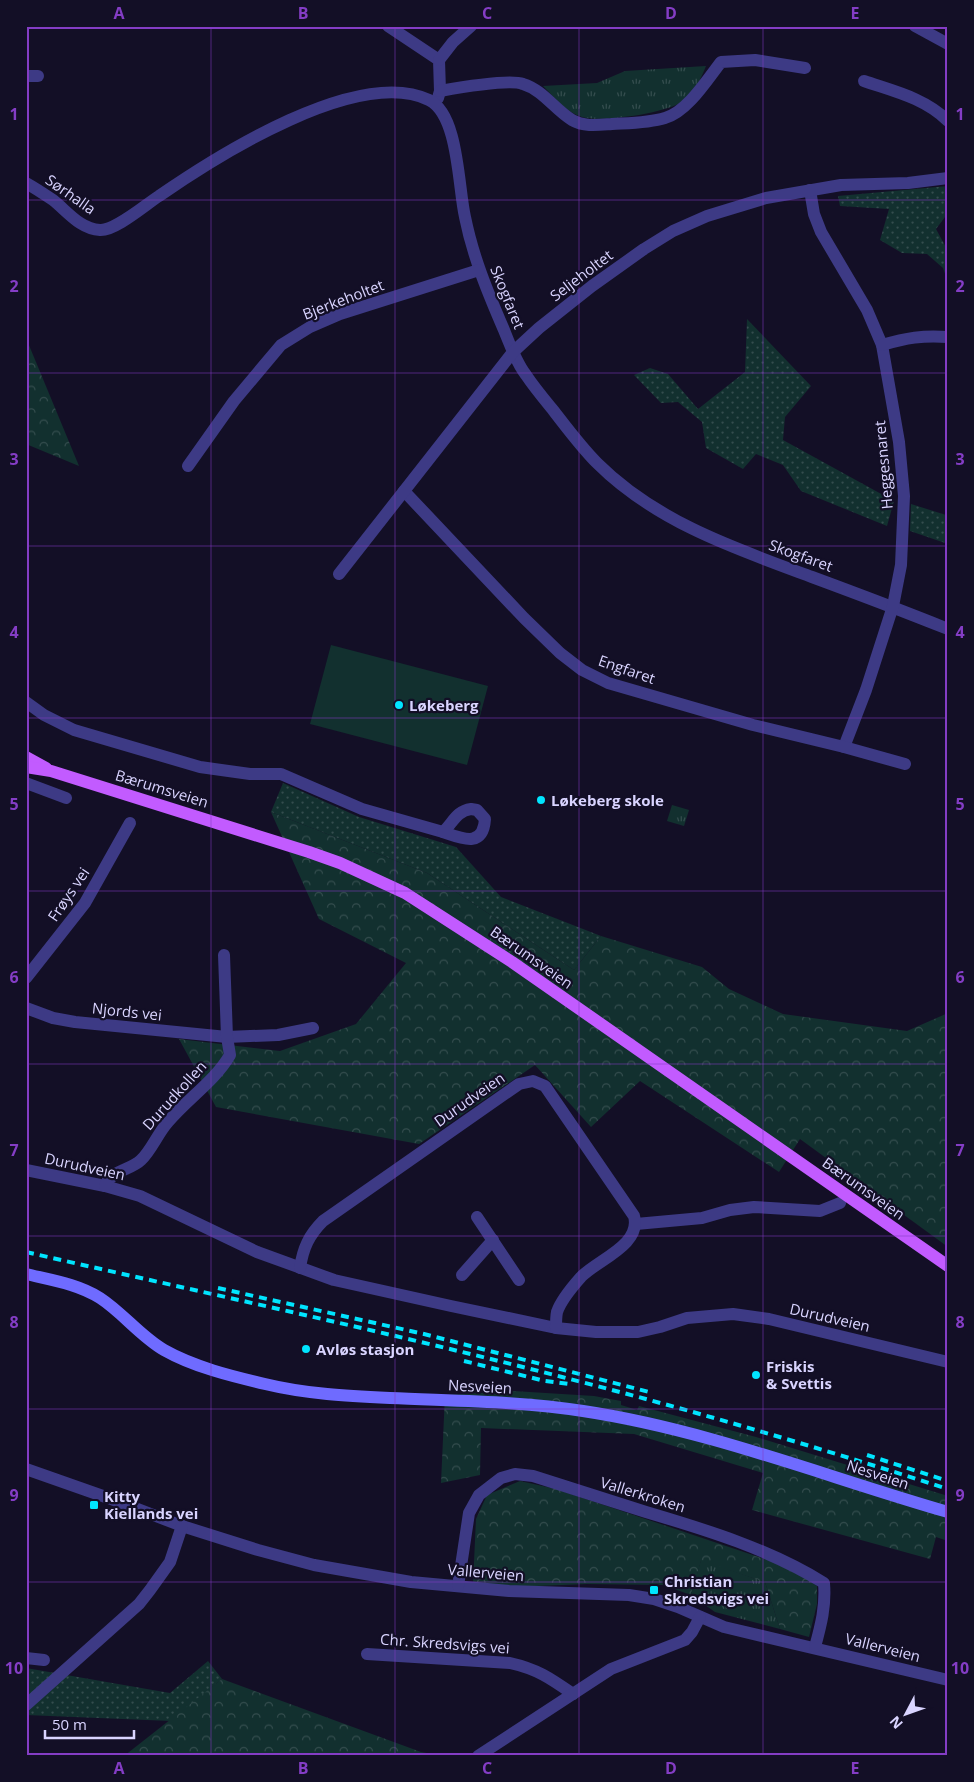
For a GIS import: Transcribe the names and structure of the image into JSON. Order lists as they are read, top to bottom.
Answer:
{
  "streets": {
    "main road": ["Bærumsveien"],
    "street": [
      "Sørhalla",
      "Seljeholtet",
      "Skogfaret",
      "Bjerkeholtet",
      "Heggesnaret",
      "Engfaret",
      "Frøys vei",
      "Njords vei",
      "Durudkollen",
      "Durudveien",
      "Nesveien",
      "Vallerkroken",
      "Vallerveien",
      "Chr. Skredsvigs vei"
    ]
  },
  "crossings": [
    ["Sørhalla", "Skogfaret"],
    ["Seljeholtet", "Skogfaret"],
    ["Seljeholtet", "Heggesnaret"],
    ["Seljeholtet", "Engfaret"],
    ["Skogfaret", "Bjerkeholtet"],
    ["Skogfaret", "Heggesnaret"],
    ["Heggesnaret", "Engfaret"],
    ["Njords vei", "Durudkollen"],
    ["Durudkollen", "Durudveien"],
    ["Vallerkroken", "Vallerveien"]
  ],
  "places": {
    "other": [
      "Løkeberg",
      "Løkeberg skole",
      "Avløs stasjon",
      "Friskis & Svettis"
    ],
    "transit": ["Kitty Kiellands vei", "Christian Skredsvigs vei"]
  },
  "scale_bar": "50 m",
  "north": "bottom left",
  "grid": {
    "columns": [
      "A",
      "B",
      "C",
      "D",
      "E"
    ],
    "rows": [
      "1",
      "2",
      "3",
      "4",
      "5",
      "6",
      "7",
      "8",
      "9",
      "10"
    ]
  }
}
